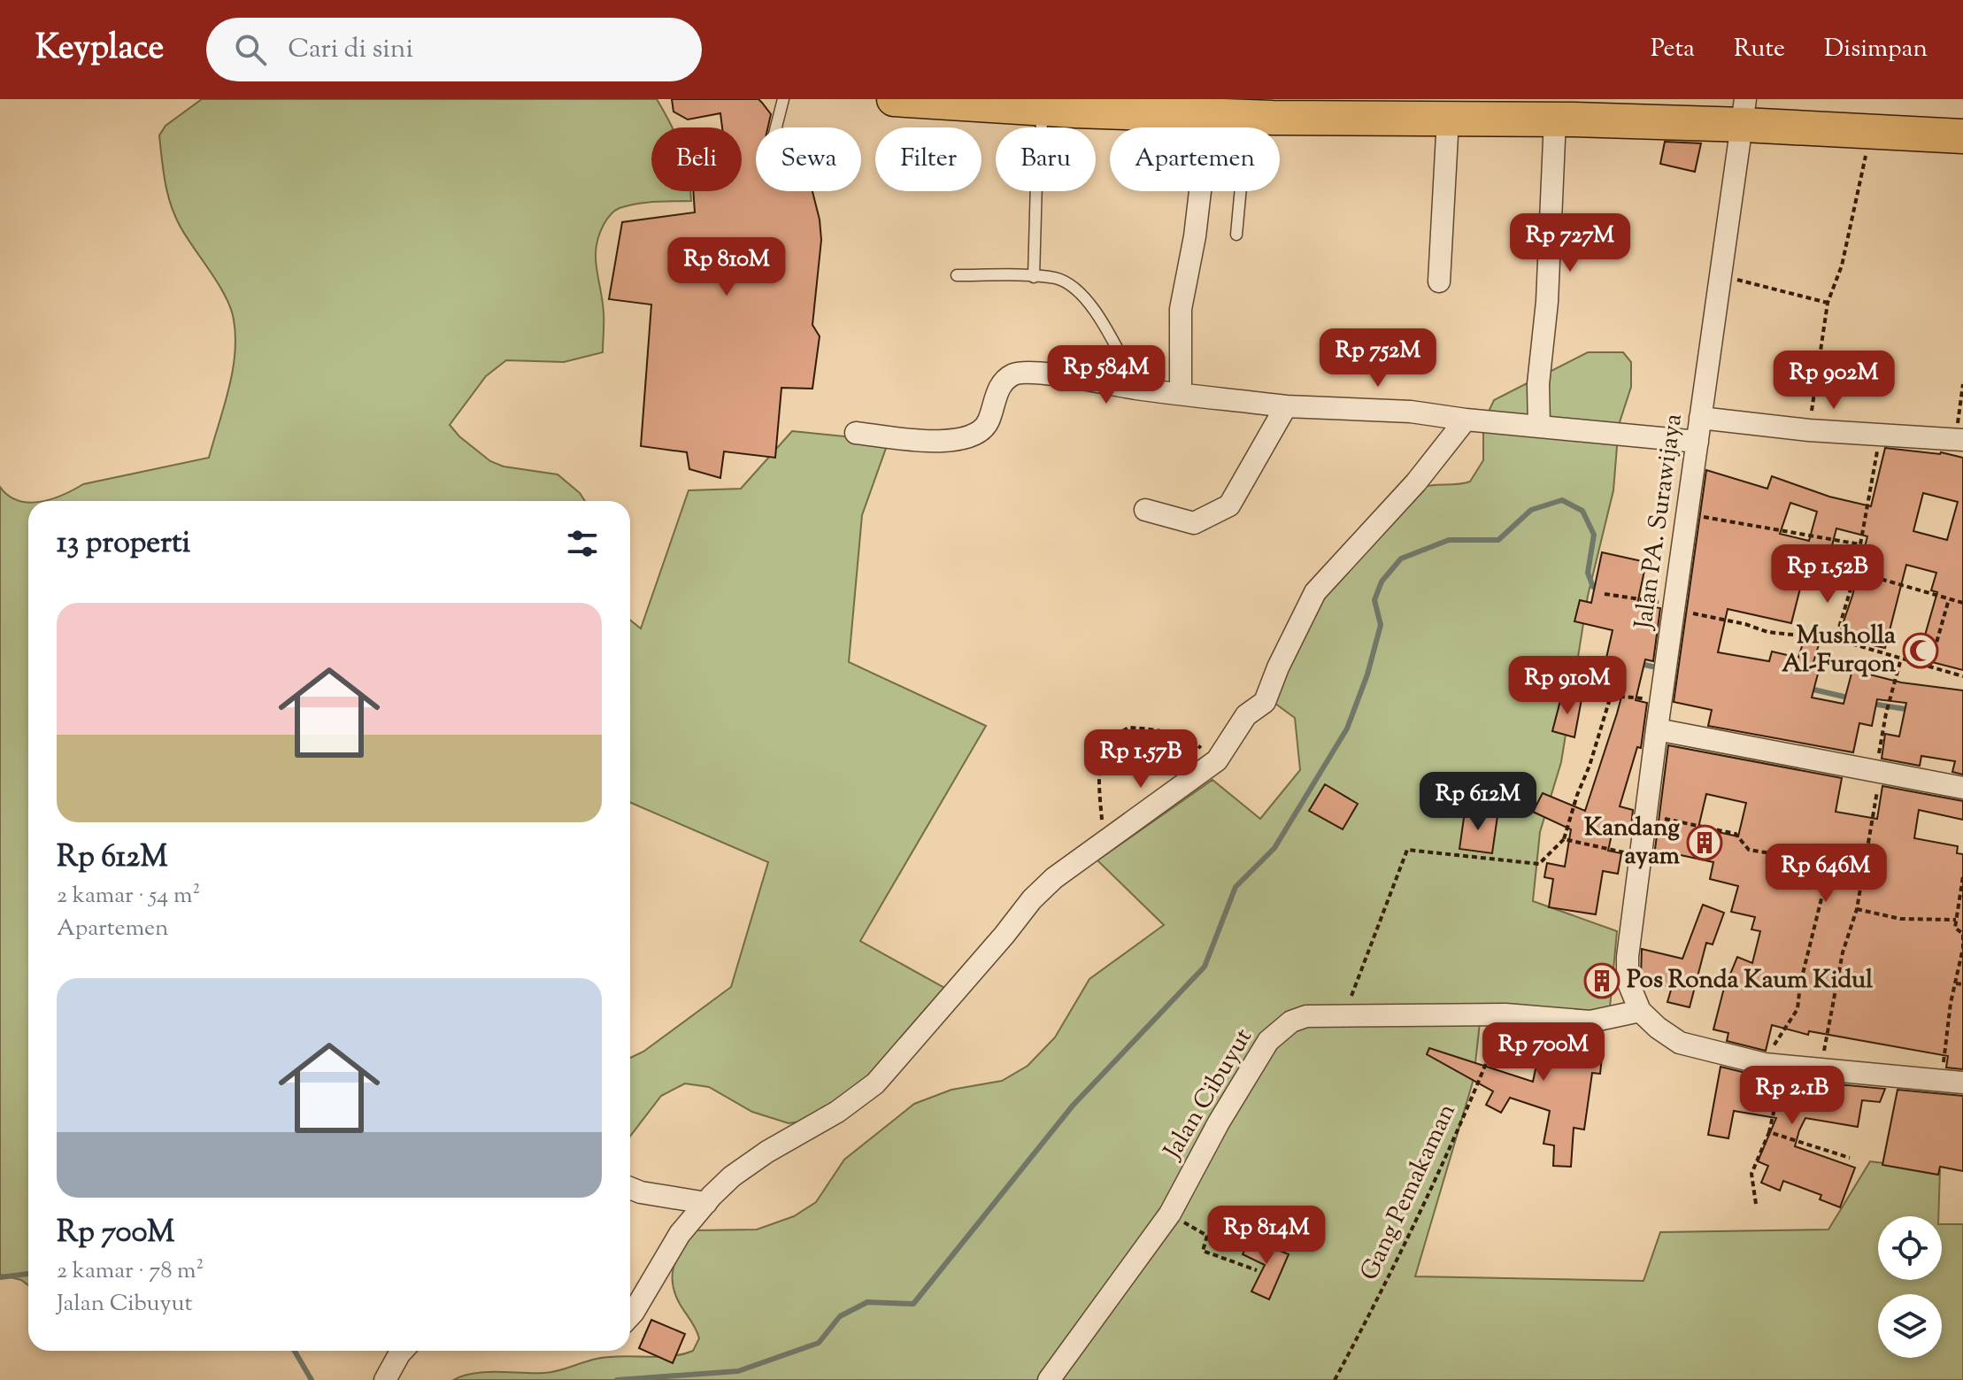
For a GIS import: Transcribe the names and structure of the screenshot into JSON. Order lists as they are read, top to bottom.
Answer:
{
  "streets": {
    "street": ["Jalan PA. Surawijaya", "Jalan Cibuyut"],
    "path": ["Gang Pemakaman"]
  },
  "crossings": [
    ["Jalan PA. Surawijaya", "Jalan Cibuyut"],
    ["Jalan Cibuyut", "Gang Pemakaman"]
  ],
  "places": {
    "mosque": ["Musholla Al-Furqon"],
    "building": ["Kandang ayam", "Pos Ronda Kaum Kidul"]
  },
  "page": {
    "header": "Keyplace",
    "search": "Cari di sini",
    "nav": ["Peta", "Rute", "Disimpan"],
    "chip": [
      "Beli",
      "Sewa",
      "Filter",
      "Baru",
      "Apartemen"
    ],
    "price": [
      "Rp 727M",
      "Rp 810M",
      "Rp 752M",
      "Rp 584M",
      "Rp 902M",
      "Rp 1.52B",
      "Rp 910M",
      "Rp 1.57B",
      "Rp 612M",
      "Rp 646M",
      "Rp 700M",
      "Rp 2.1B",
      "Rp 814M"
    ],
    "heading": "13 properti",
    "list": [
      {
        "name": "Rp 612M",
        "note": "2 kamar · 54 m² · Apartemen"
      },
      {
        "name": "Rp 700M",
        "note": "2 kamar · 78 m² · Jalan Cibuyut"
      }
    ]
  }
}
